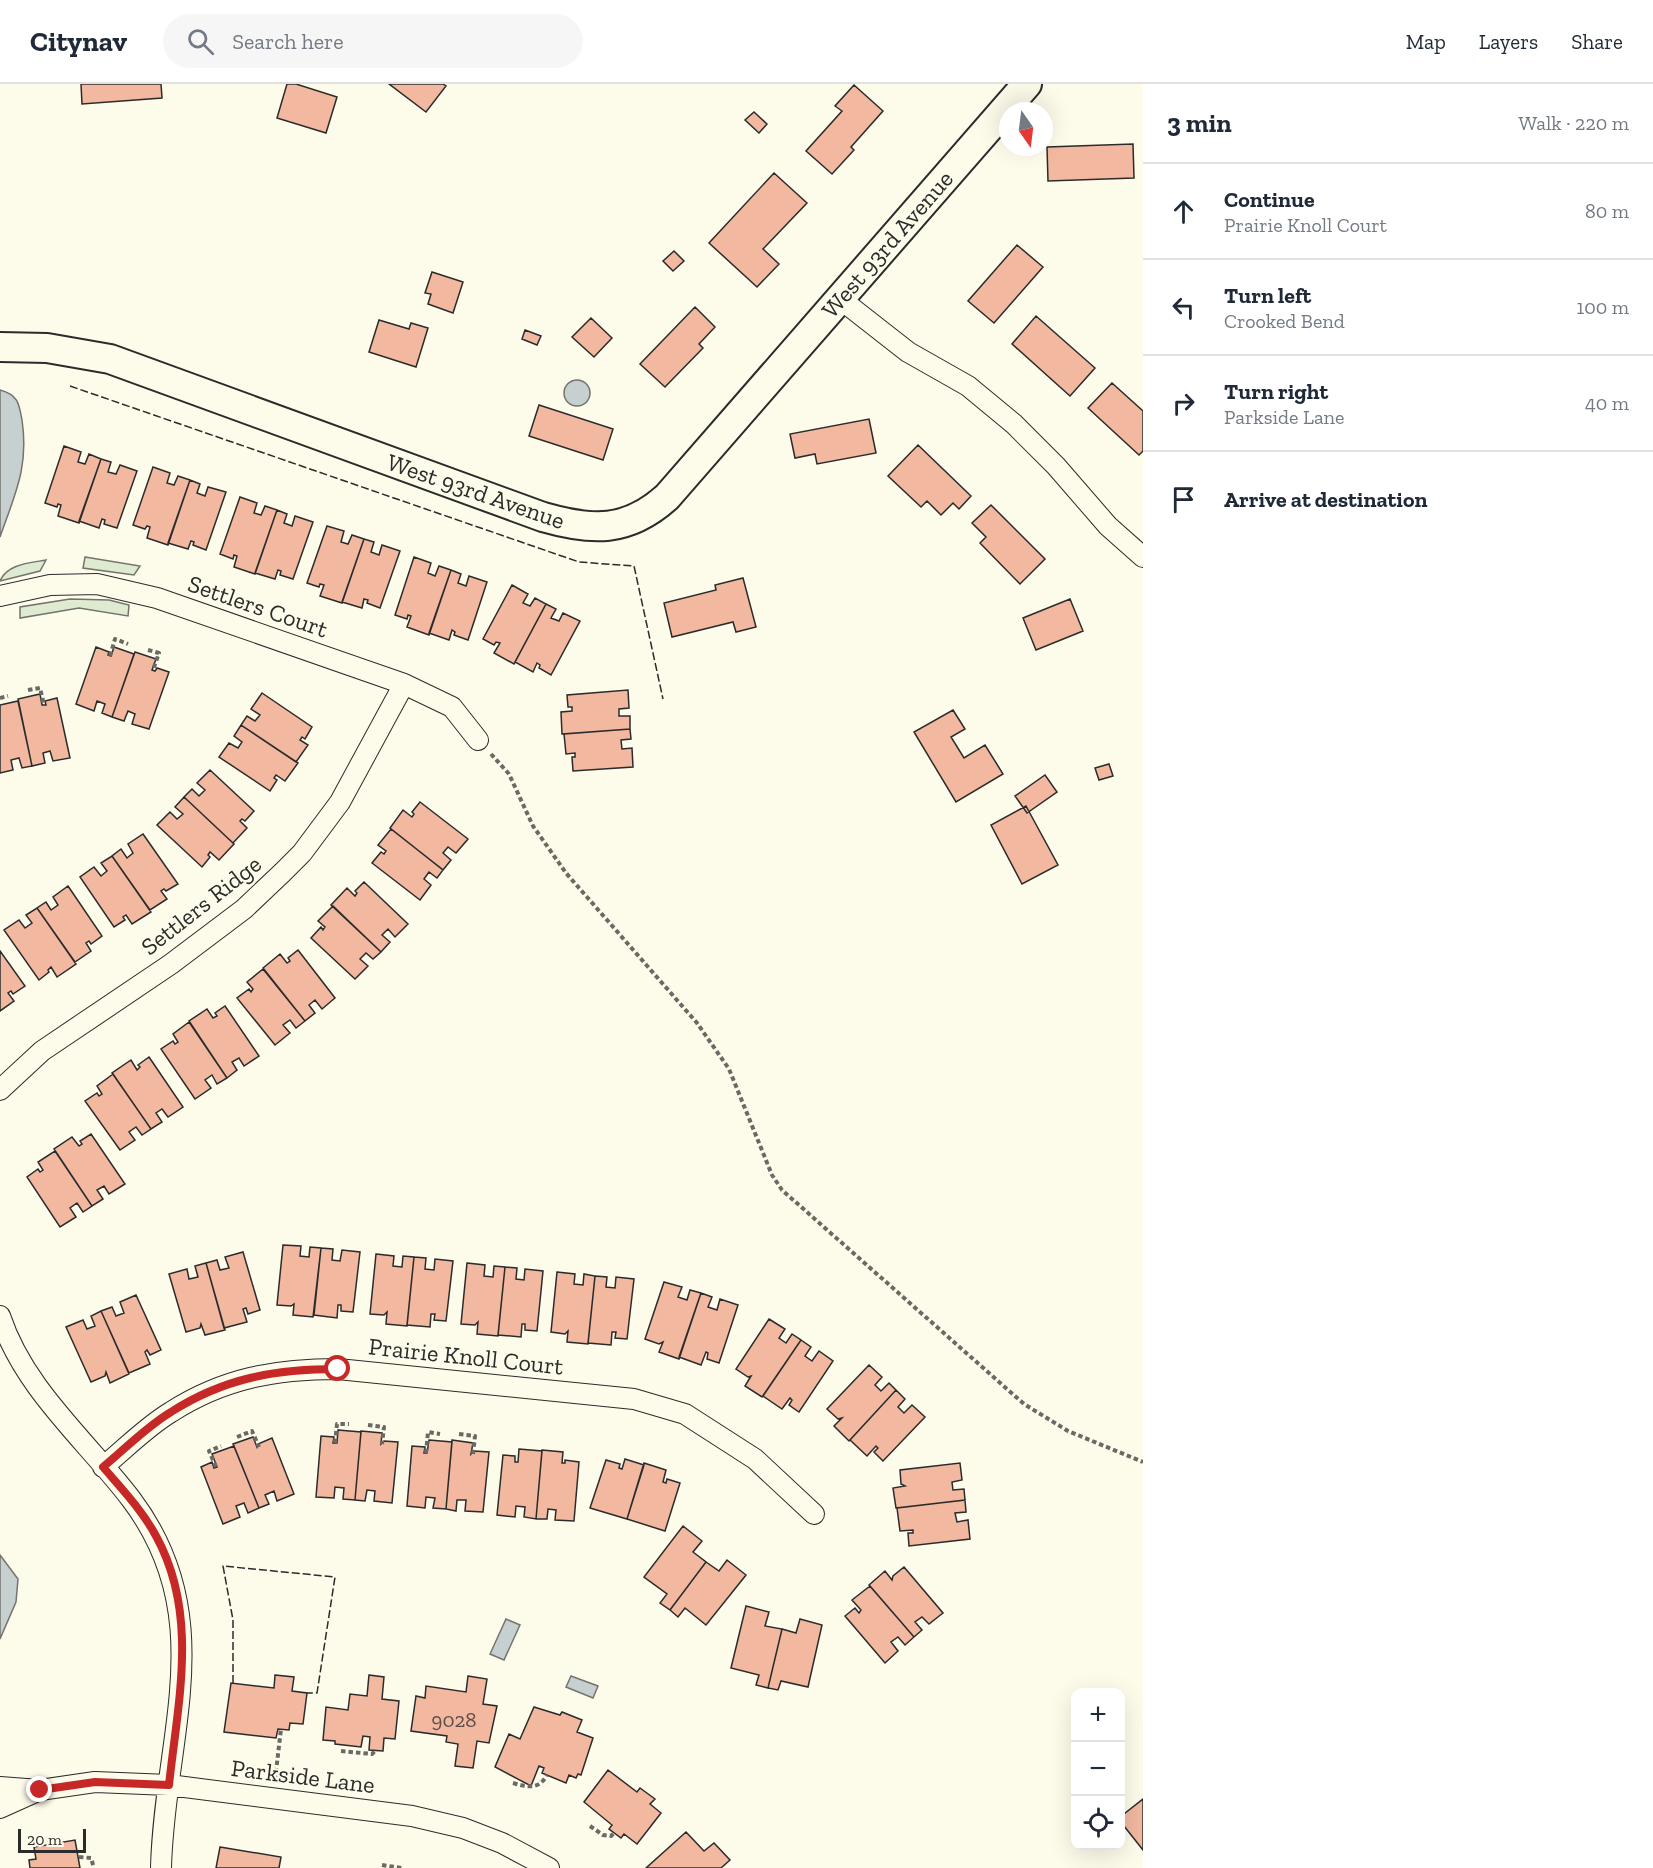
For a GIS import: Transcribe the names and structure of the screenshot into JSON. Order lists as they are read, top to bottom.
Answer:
{
  "streets": {
    "street": [
      "West 93rd Avenue",
      "Settlers Court",
      "Settlers Ridge",
      "Prairie Knoll Court",
      "Parkside Lane"
    ]
  },
  "crossings": [
    ["Settlers Court", "Settlers Ridge"]
  ],
  "house_numbers": ["9028"],
  "scale_bar": "20 m",
  "north": "bottom",
  "page": {
    "header": "Citynav",
    "search": "Search here",
    "nav": ["Map", "Layers", "Share"],
    "heading": ["3 min", "Walk · 220 m"],
    "list": [
      ["Continue", "Prairie Knoll Court", "80 m"],
      ["Turn left", "Crooked Bend", "100 m"],
      ["Turn right", "Parkside Lane", "40 m"],
      "Arrive at destination"
    ],
    "map_buttons": ["+", "−"],
    "scale": "20 m"
  }
}
